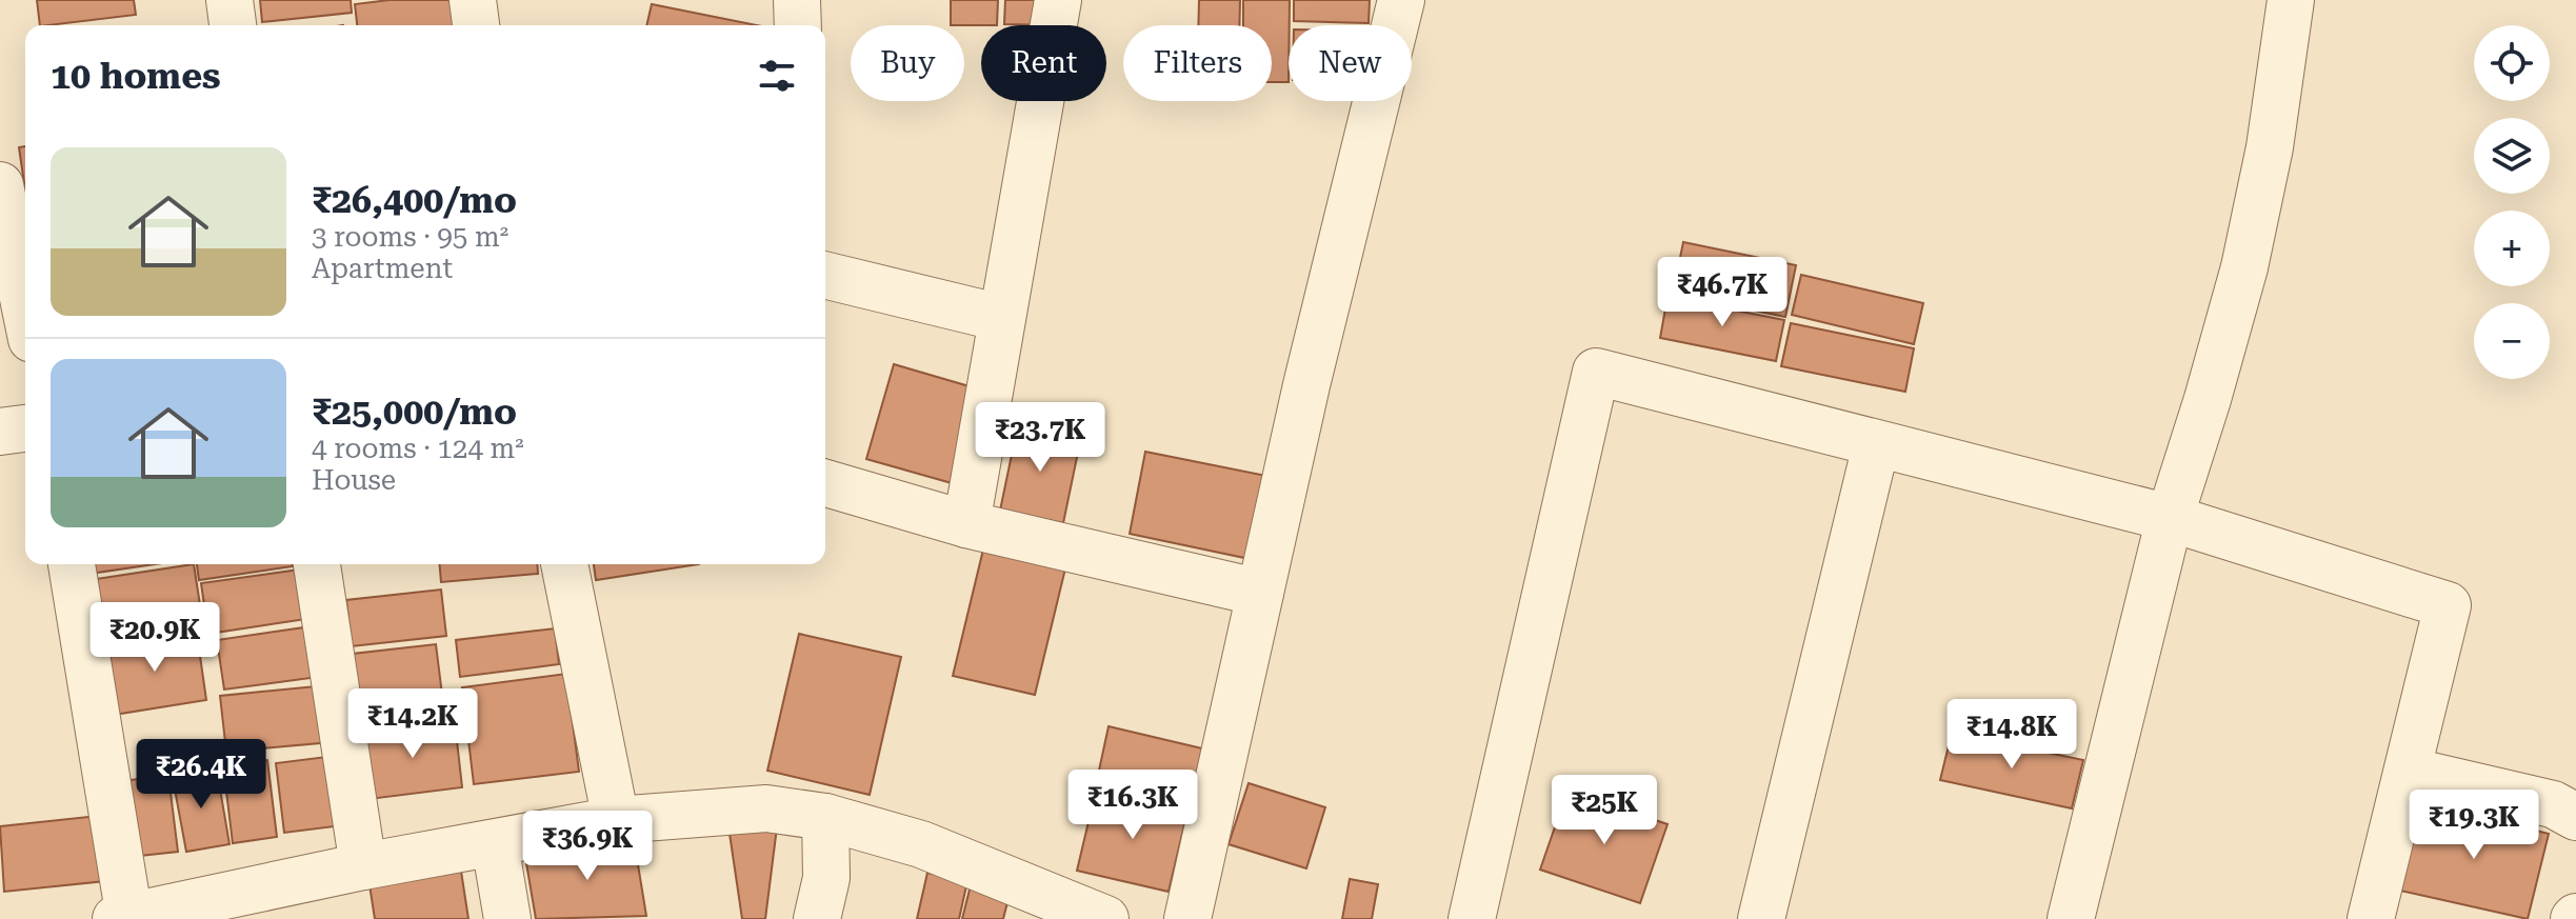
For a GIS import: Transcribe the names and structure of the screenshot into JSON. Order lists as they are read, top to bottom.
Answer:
{
  "page": {
    "map_buttons": ["+", "−"],
    "chip": [
      "Buy",
      "Rent",
      "Filters",
      "New"
    ],
    "heading": "10 homes",
    "list": [
      {
        "name": "₹26,400/mo",
        "note": "3 rooms · 95 m² · Apartment"
      },
      {
        "name": "₹25,000/mo",
        "note": "4 rooms · 124 m² · House"
      }
    ],
    "price": [
      "₹46.7K",
      "₹23.7K",
      "₹20.9K",
      "₹14.2K",
      "₹14.8K",
      "₹26.4K",
      "₹16.3K",
      "₹25K",
      "₹19.3K",
      "₹36.9K"
    ]
  }
}
